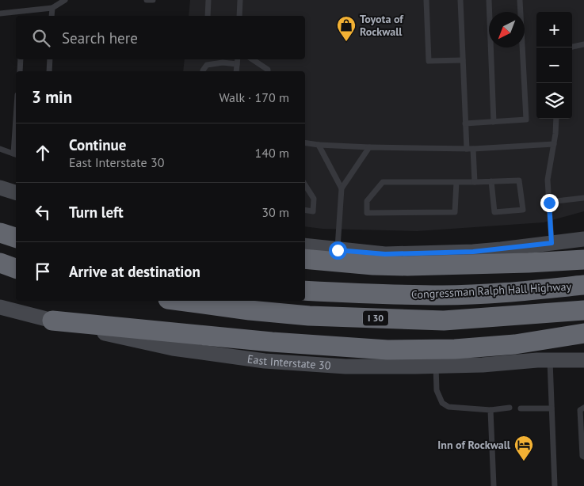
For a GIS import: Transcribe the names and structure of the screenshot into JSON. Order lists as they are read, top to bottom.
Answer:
{
  "streets": {
    "highway": ["Congressman Ralph Hall Highway", "I 30"],
    "main road": ["East Interstate 30"]
  },
  "places": {
    "shop": ["Toyota of Rockwall"],
    "hotel": ["Inn of Rockwall"]
  },
  "north": "bottom left",
  "page": {
    "map_buttons": ["+", "−"],
    "search": "Search here",
    "heading": ["3 min", "Walk · 170 m"],
    "list": [
      ["Continue", "East Interstate 30", "140 m"],
      ["Turn left", "30 m"],
      "Arrive at destination"
    ]
  }
}
